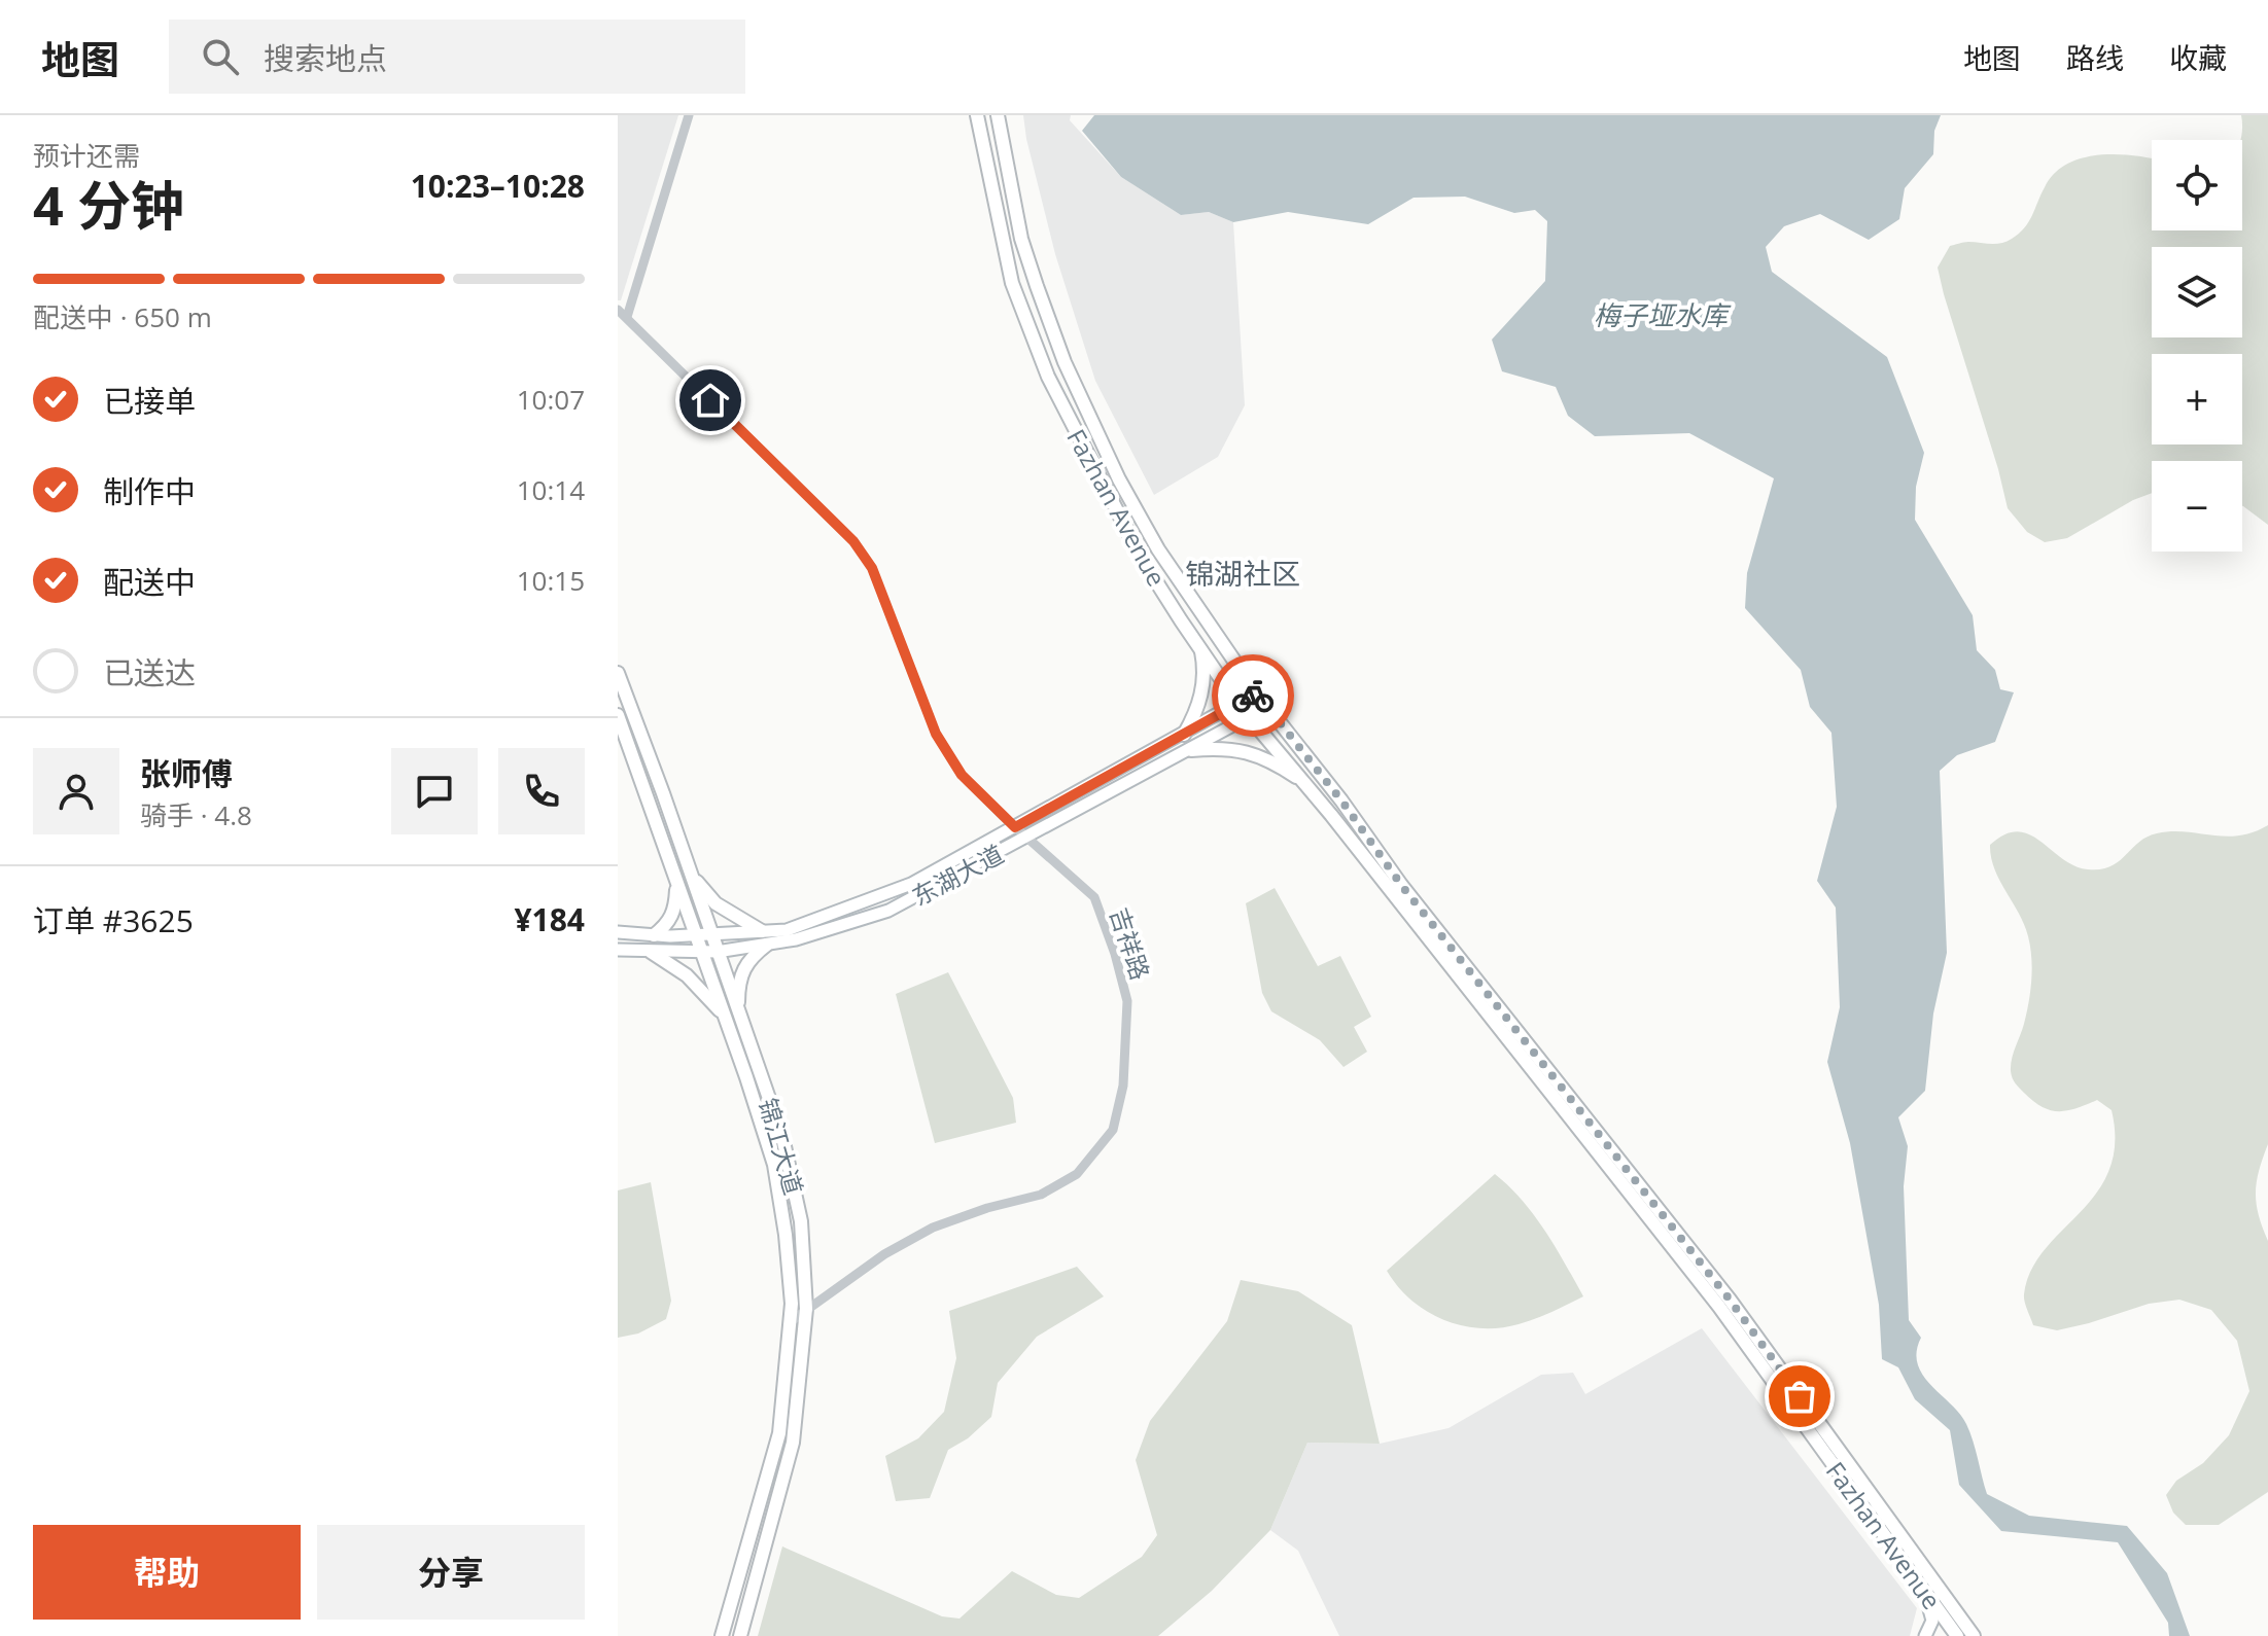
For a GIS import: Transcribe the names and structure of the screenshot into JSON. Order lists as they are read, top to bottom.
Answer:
{
  "streets": {
    "main road": ["Fazhan Avenue", "东湖大道", "锦江大道"],
    "street": ["吉祥路"]
  },
  "crossings": [
    ["Fazhan Avenue", "东湖大道"],
    ["东湖大道", "吉祥路"],
    ["东湖大道", "锦江大道"],
    ["吉祥路", "锦江大道"]
  ],
  "districts": ["锦湖社区"],
  "water": ["梅子垭水库"],
  "page": {
    "header": "地图",
    "search": "搜索地点",
    "nav": ["地图", "路线", "收藏"],
    "heading": ["4 分钟", "预计还需", "10:23–10:28"],
    "panel": [
      "张师傅",
      "骑手 · 4.8",
      "订单 #3625",
      "¥184"
    ],
    "map_buttons": ["+", "−"],
    "bar": "配送中 · 650 m",
    "list": [
      ["已接单", "10:07"],
      ["制作中", "10:14"],
      ["配送中", "10:15"],
      "已送达"
    ],
    "buttons": ["帮助", "分享"]
  }
}
